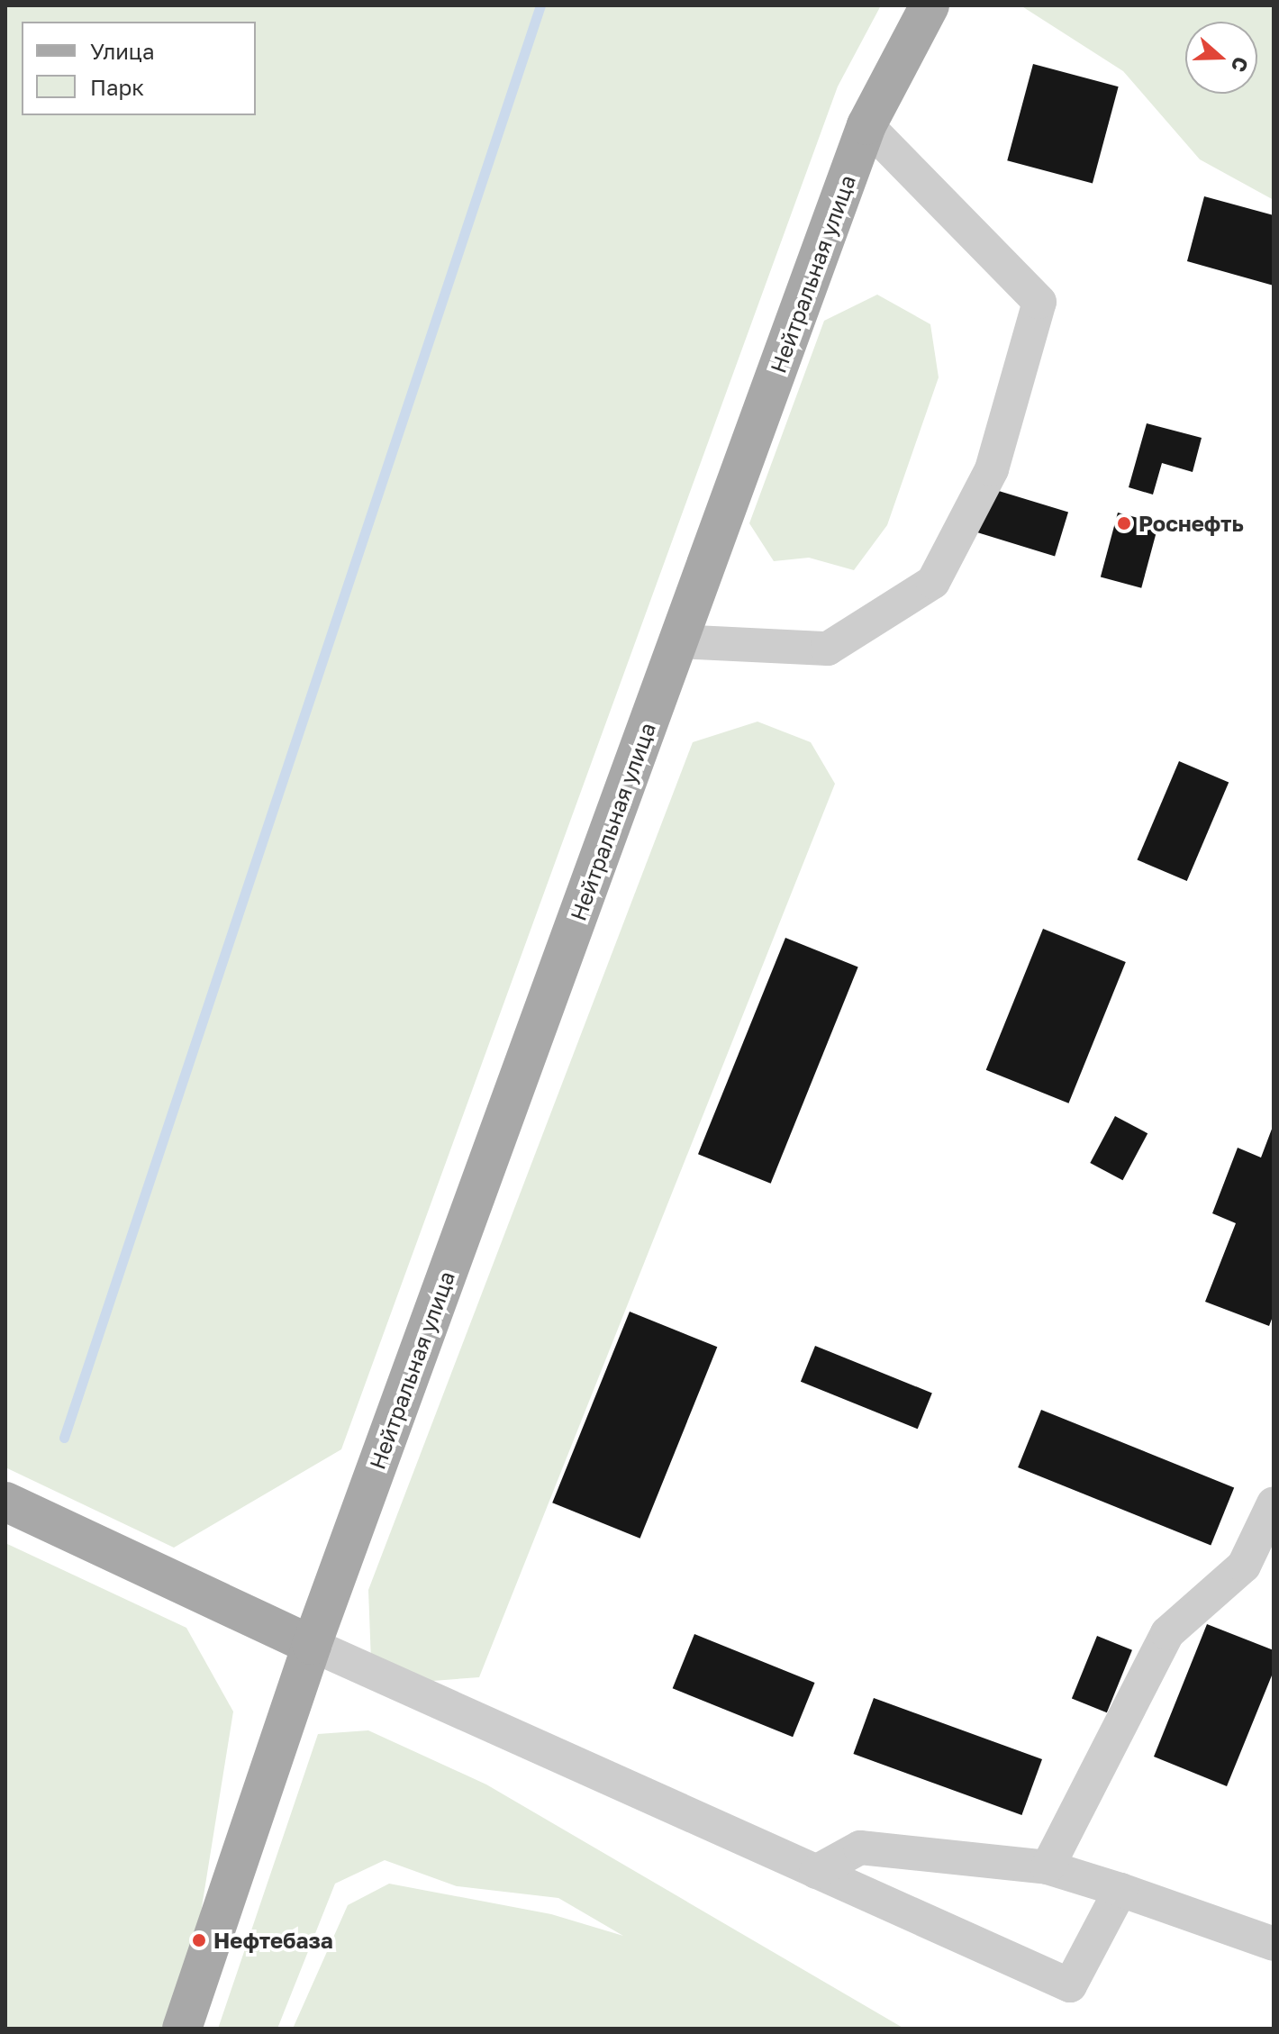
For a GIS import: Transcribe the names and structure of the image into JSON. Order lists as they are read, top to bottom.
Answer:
{
  "streets": {
    "main road": ["Нейтральная улица"]
  },
  "places": ["Роснефть", "Нефтебаза"],
  "legend": ["Улица", "Парк"],
  "north": "right"
}
